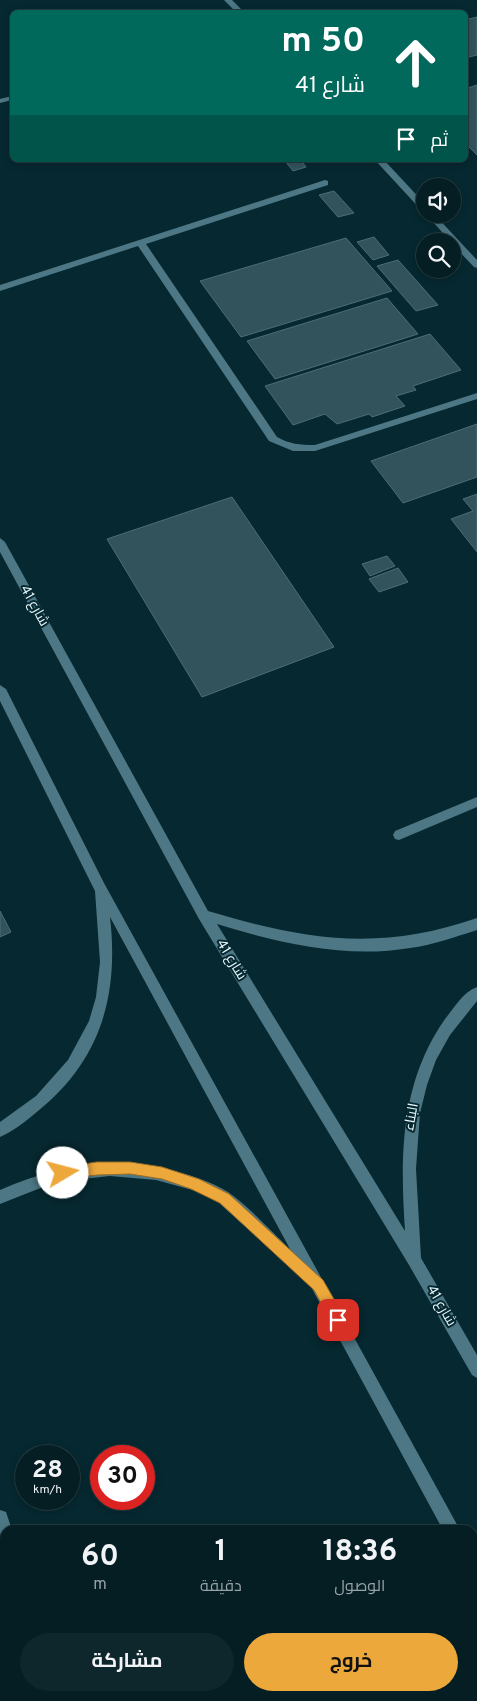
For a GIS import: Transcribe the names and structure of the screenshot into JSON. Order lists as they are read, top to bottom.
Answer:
{
  "streets": {
    "street": ["شارع 41", "البناء"]
  },
  "crossings": [
    ["شارع 41", "البناء"]
  ],
  "page": {
    "turn": ["50 m", "شارع 41"],
    "then": "ثم",
    "speed": "28 km/h",
    "limit": "30",
    "eta": [
      "18:36",
      "الوصول",
      "1",
      "دقيقة",
      "60",
      "m"
    ],
    "buttons": ["خروج", "مشاركة"]
  }
}
